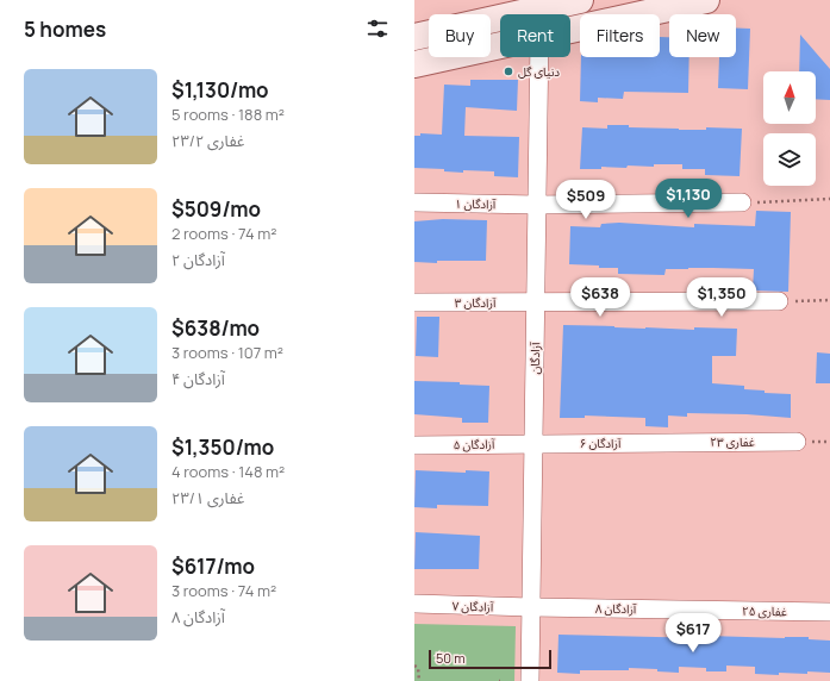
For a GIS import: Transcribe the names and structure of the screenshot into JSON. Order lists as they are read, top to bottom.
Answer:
{
  "streets": {
    "street": [
      "آزادگان ۱",
      "آزادگان ۳",
      "آزادگان",
      "غفاری ۲۳",
      "آزادگان ۶",
      "آزادگان ۵",
      "آزادگان ۷",
      "آزادگان ۸",
      "غفاری ۲۵"
    ]
  },
  "crossings": [
    ["آزادگان ۱", "آزادگان"],
    ["آزادگان ۳", "آزادگان"],
    ["آزادگان", "آزادگان ۶"],
    ["آزادگان", "آزادگان ۵"],
    ["آزادگان", "آزادگان ۷"],
    ["آزادگان", "آزادگان ۸"],
    ["غفاری ۲۳", "آزادگان ۶"],
    ["آزادگان ۶", "آزادگان ۵"],
    ["آزادگان ۷", "آزادگان ۸"],
    ["آزادگان ۸", "غفاری ۲۵"]
  ],
  "places": ["دنیای گل"],
  "scale_bar": "50 m",
  "north": "top",
  "page": {
    "heading": "5 homes",
    "chip": [
      "Buy",
      "Rent",
      "Filters",
      "New"
    ],
    "list": [
      {
        "name": "$1,130/mo",
        "note": "5 rooms · 188 m² · غفاری ۲۳/۲"
      },
      {
        "name": "$509/mo",
        "note": "2 rooms · 74 m² · آزادگان ۲"
      },
      {
        "name": "$638/mo",
        "note": "3 rooms · 107 m² · آزادگان ۴"
      },
      {
        "name": "$1,350/mo",
        "note": "4 rooms · 148 m² · غفاری ۲۳/۱"
      },
      {
        "name": "$617/mo",
        "note": "3 rooms · 74 m² · آزادگان ۸"
      }
    ],
    "price": [
      "$1,130",
      "$509",
      "$638",
      "$1,350",
      "$617"
    ],
    "scale": "50 m"
  }
}
